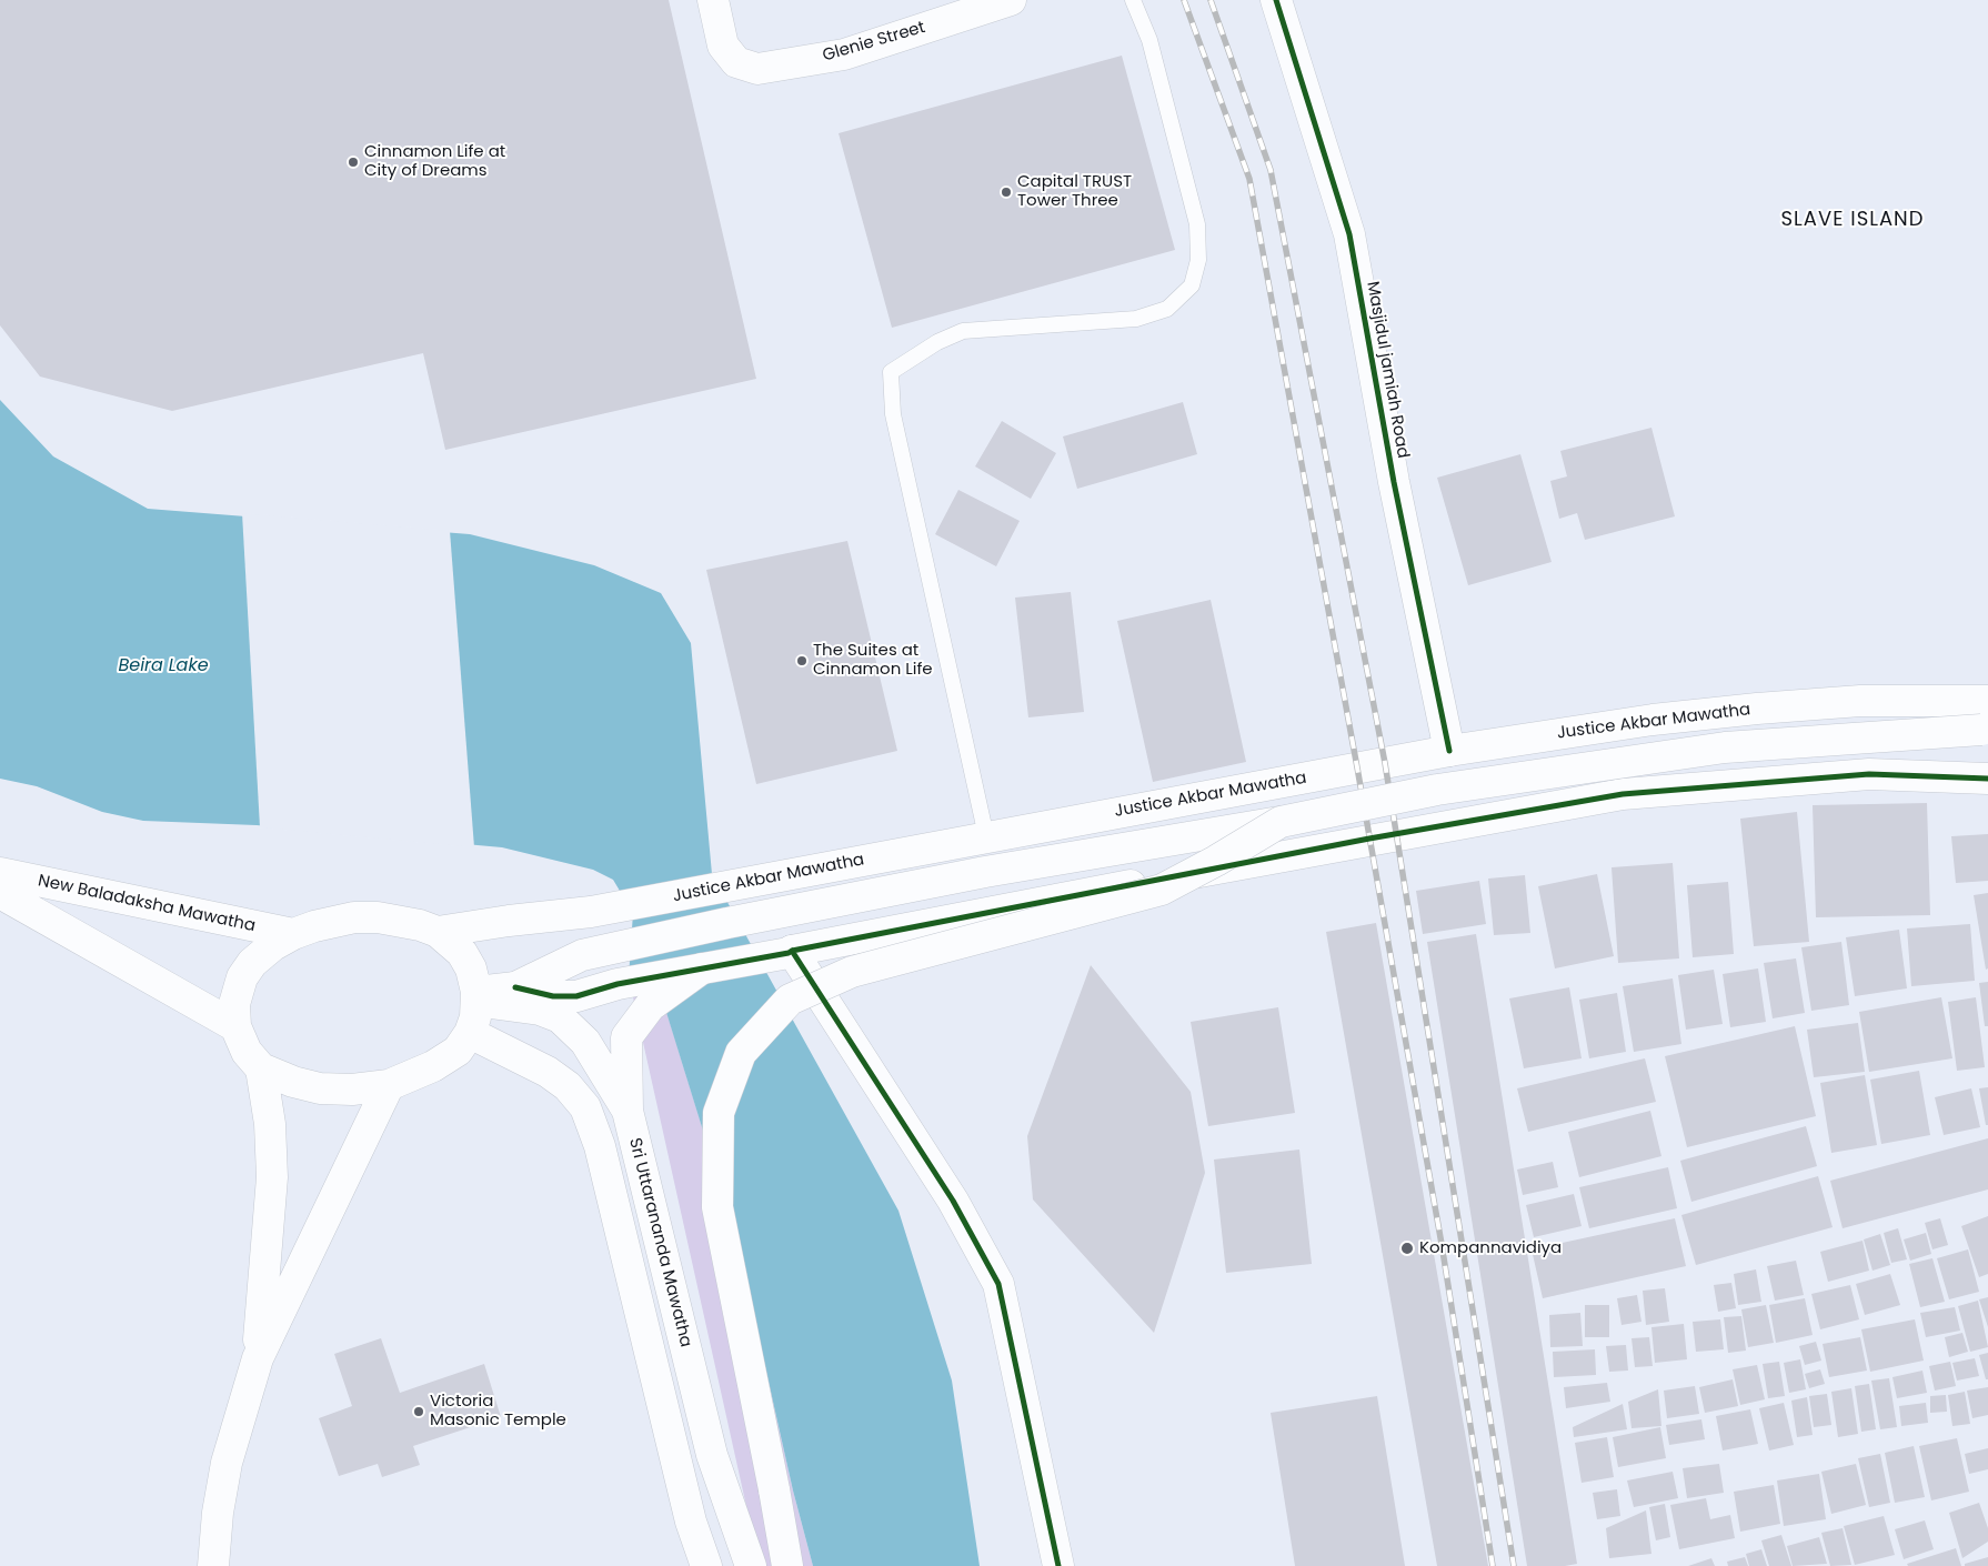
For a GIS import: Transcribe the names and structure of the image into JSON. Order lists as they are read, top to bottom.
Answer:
{
  "streets": {
    "main road": [
      "Glenie Street",
      "Masjidul jamiah Road",
      "Justice Akbar Mawatha",
      "New Baladaksha Mawatha",
      "Sri Uttarananda Mawatha"
    ]
  },
  "crossings": [
    ["Masjidul jamiah Road", "Justice Akbar Mawatha"],
    ["Justice Akbar Mawatha", "Sri Uttarananda Mawatha"]
  ],
  "districts": ["SLAVE ISLAND"],
  "water": ["Beira Lake"],
  "places": [
    "Cinnamon Life at City of Dreams",
    "Capital TRUST Tower Three",
    "The Suites at Cinnamon Life",
    "Kompannavidiya",
    "Victoria Masonic Temple"
  ]
}
